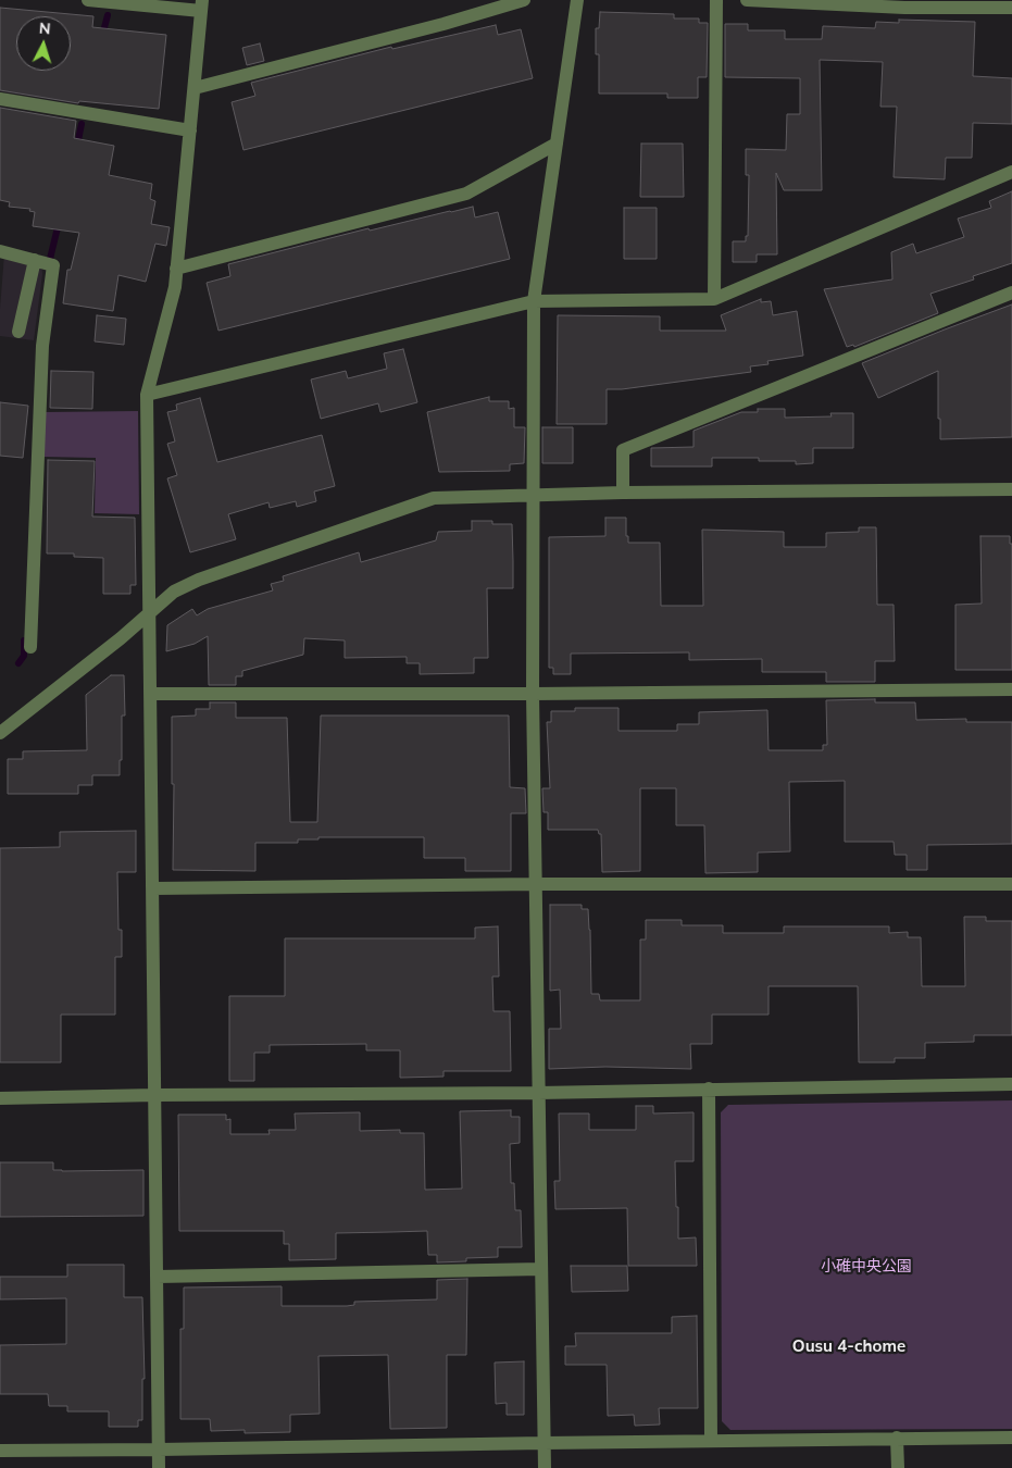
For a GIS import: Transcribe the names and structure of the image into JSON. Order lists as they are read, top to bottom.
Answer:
{
  "districts": ["Ousu 4-chome"],
  "parks": ["小碓中央公園"],
  "north": "top"
}
